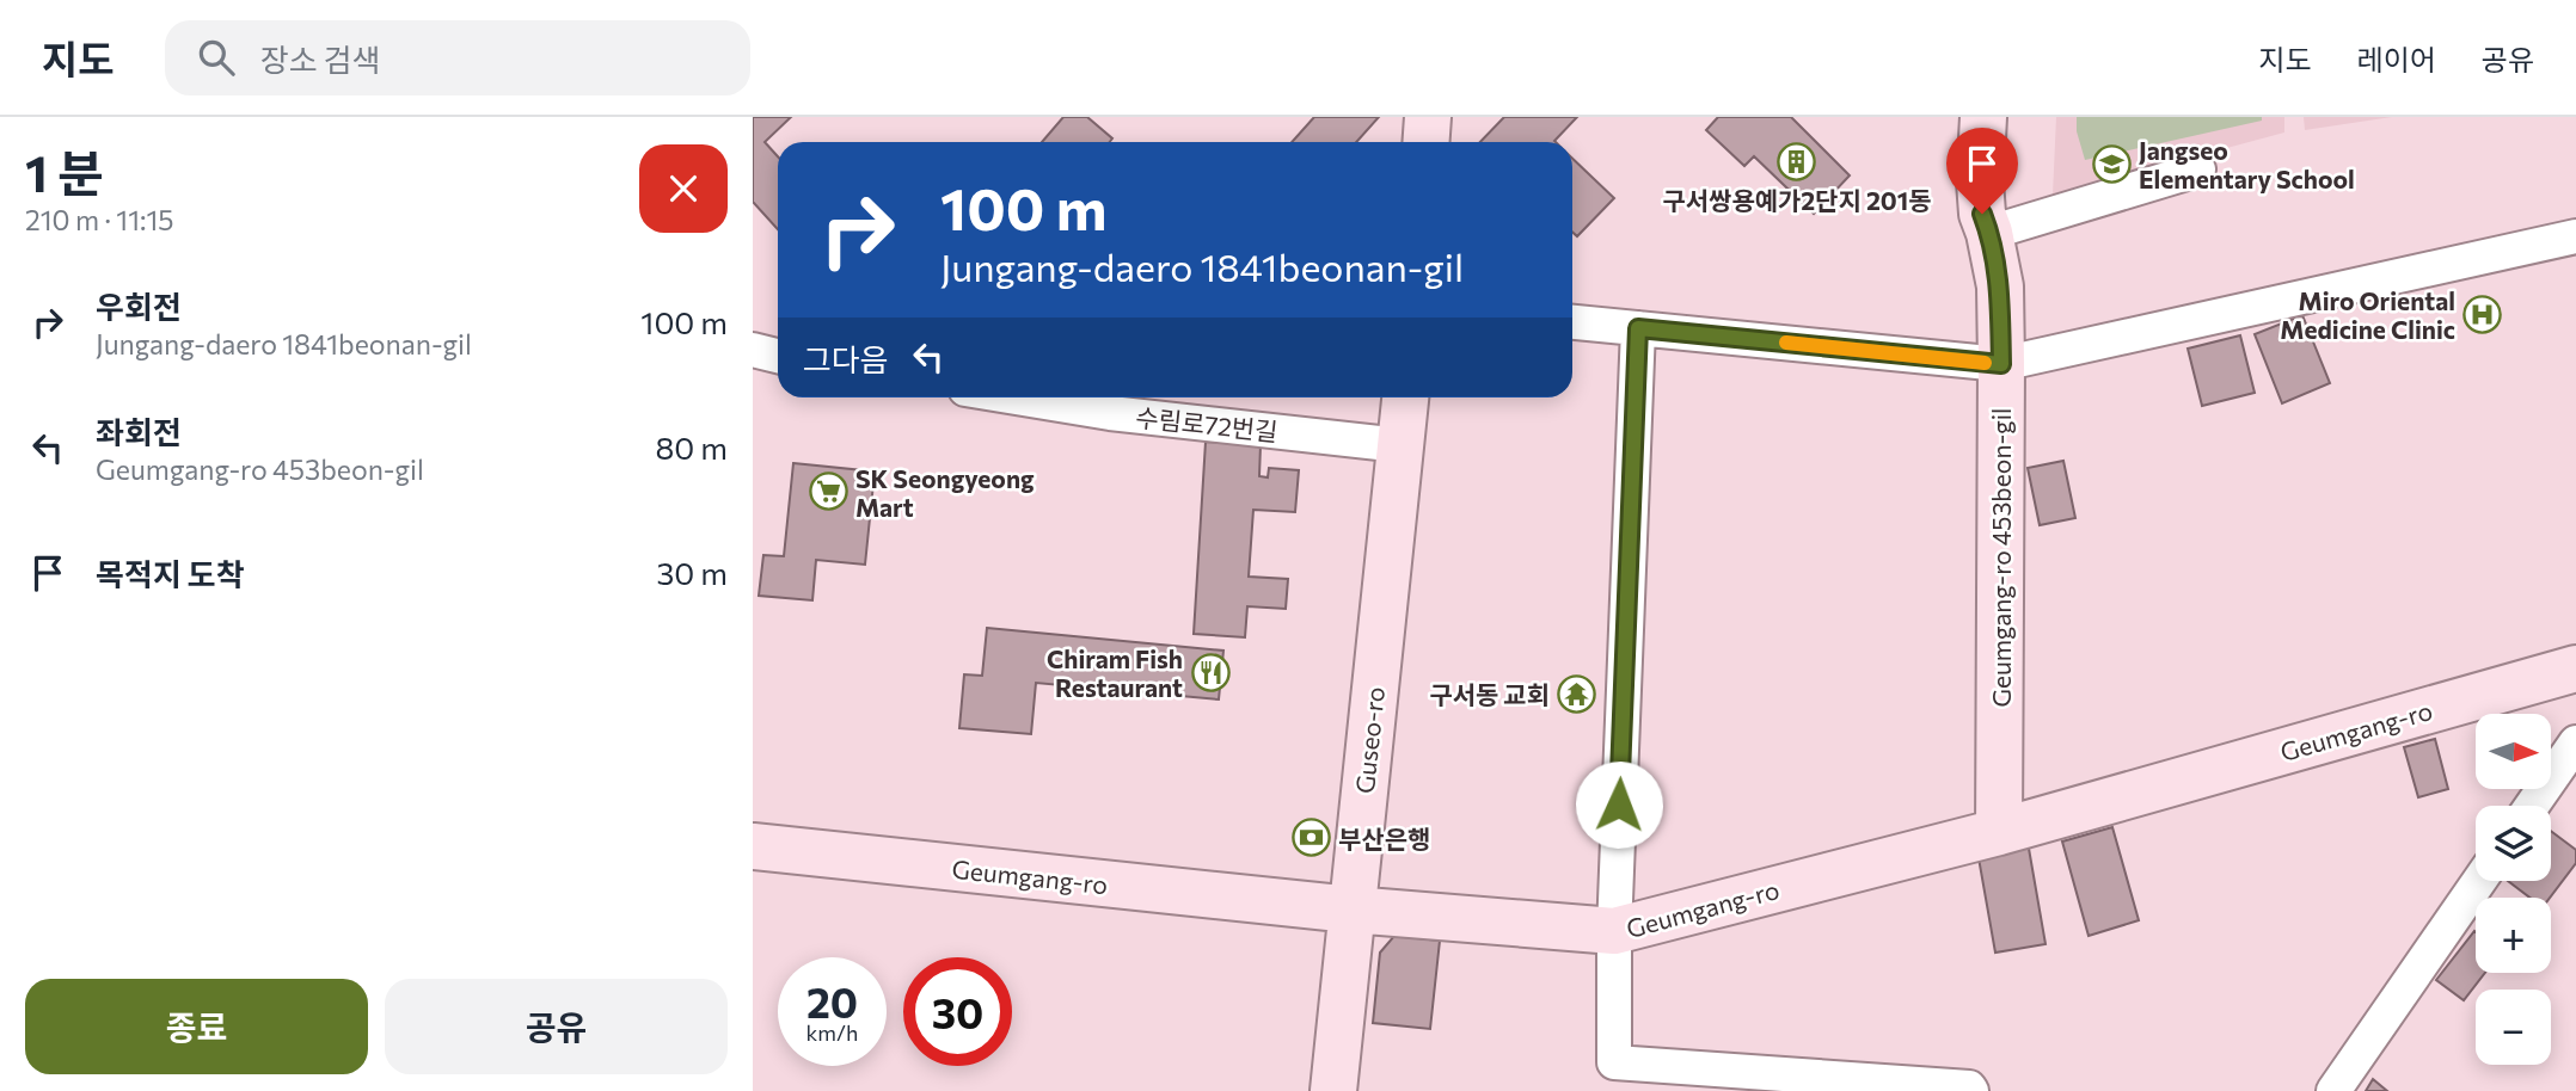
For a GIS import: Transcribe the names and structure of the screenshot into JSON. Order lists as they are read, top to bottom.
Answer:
{
  "streets": {
    "street": [
      "수림로72번길",
      "Geumgang-ro 453beon-gil",
      "Geumgang-ro",
      "Guseo-ro"
    ]
  },
  "crossings": [
    ["수림로72번길", "Guseo-ro"],
    ["Geumgang-ro 453beon-gil", "Geumgang-ro"],
    ["Geumgang-ro", "Guseo-ro"]
  ],
  "places": {
    "building": ["구서쌍용예가2단지 201동"],
    "school or university": ["Jangseo Elementary School"],
    "hospital": ["Miro Oriental Medicine Clinic"],
    "supermarket": ["SK Seongyeong Mart"],
    "restaurant": ["Chiram Fish Restaurant"],
    "temple": ["구서동 교회"],
    "bank": ["부산은행"]
  },
  "north": "right",
  "page": {
    "header": "지도",
    "search": "장소 검색",
    "nav": ["지도", "레이어", "공유"],
    "heading": ["1 분", "210 m · 11:15"],
    "turn": ["100 m", "Jungang-daero 1841beonan-gil"],
    "list": [
      {
        "name": "우회전",
        "note": "Jungang-daero 1841beonan-gil",
        "value": "100 m"
      },
      {
        "name": "좌회전",
        "note": "Geumgang-ro 453beon-gil",
        "value": "80 m"
      },
      {
        "name": "목적지 도착",
        "value": "30 m"
      }
    ],
    "then": "그다음",
    "map_buttons": ["+", "−"],
    "speed": "20 km/h",
    "limit": "30",
    "buttons": ["종료", "공유"]
  }
}
